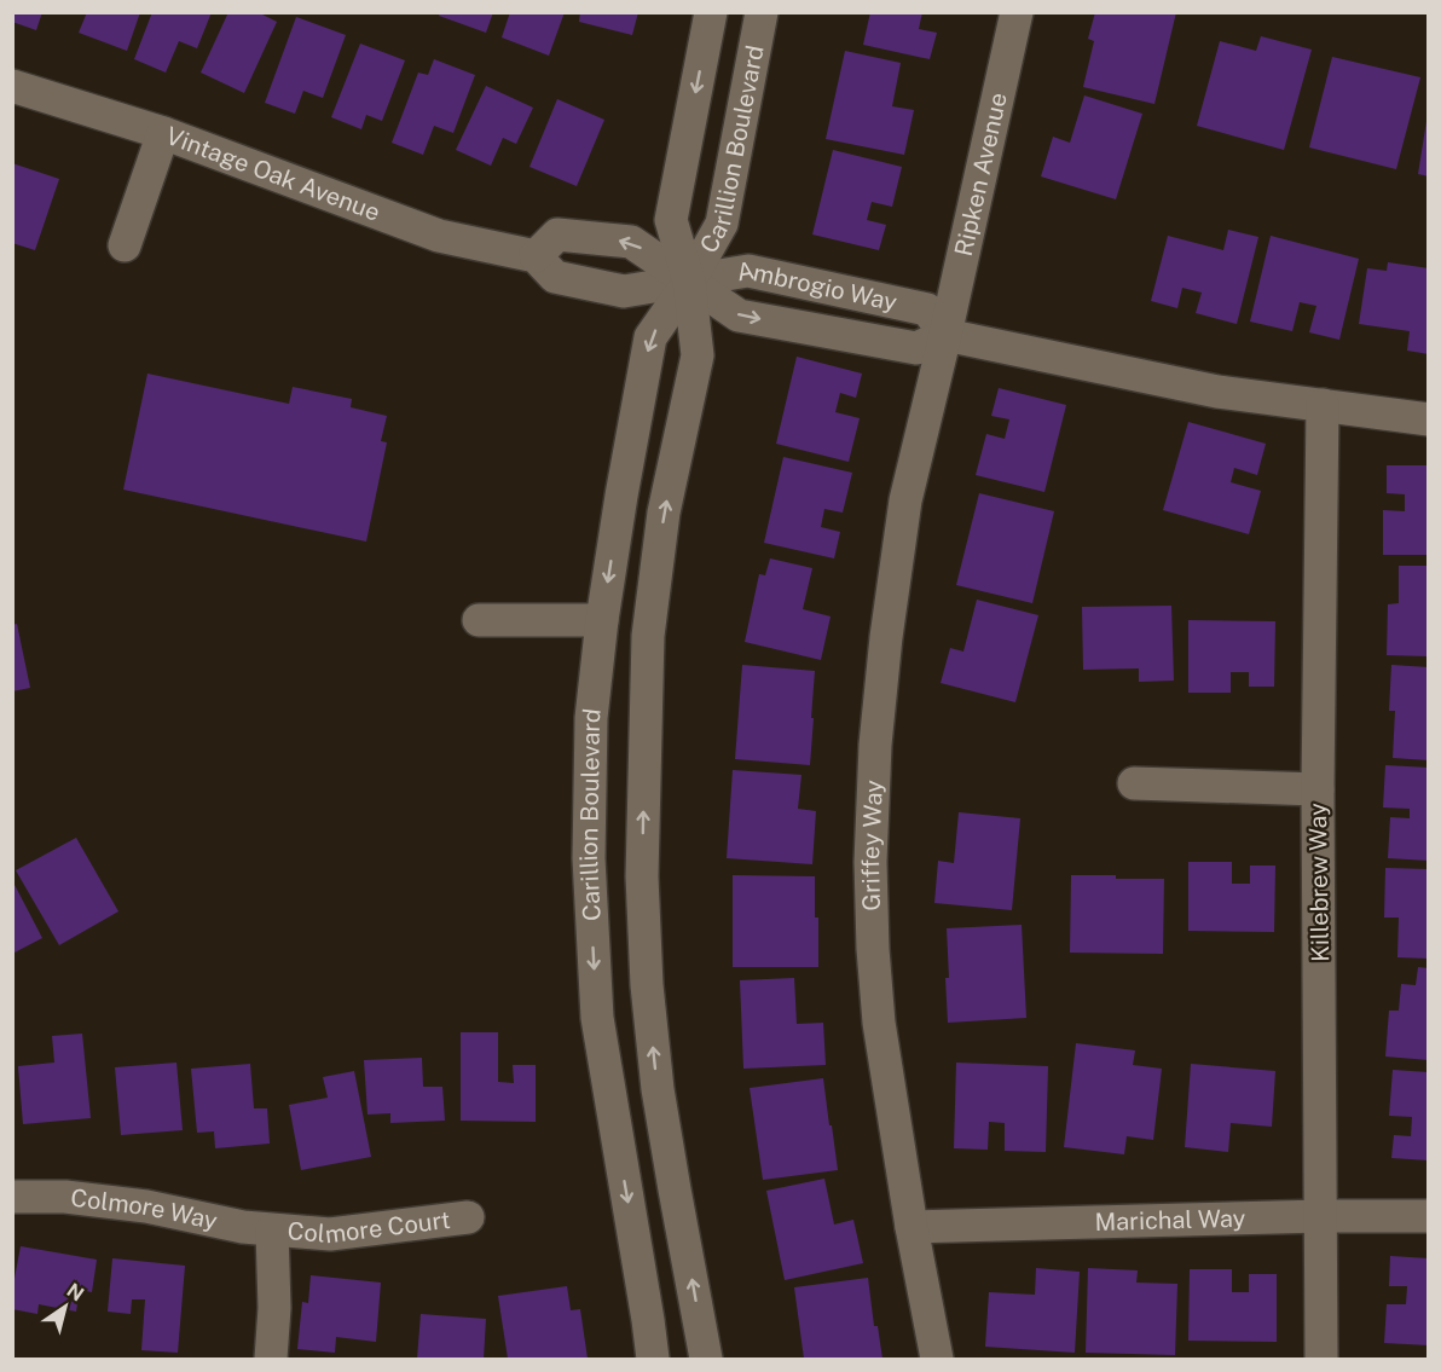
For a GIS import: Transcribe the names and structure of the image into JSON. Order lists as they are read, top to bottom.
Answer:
{
  "streets": {
    "street": [
      "Carillion Boulevard",
      "Vintage Oak Avenue",
      "Ripken Avenue",
      "Ambrogio Way",
      "Griffey Way",
      "Killebrew Way",
      "Colmore Way",
      "Marichal Way",
      "Colmore Court"
    ]
  },
  "crossings": [
    ["Carillion Boulevard", "Vintage Oak Avenue"],
    ["Carillion Boulevard", "Ambrogio Way"],
    ["Vintage Oak Avenue", "Ambrogio Way"],
    ["Ripken Avenue", "Ambrogio Way"],
    ["Ripken Avenue", "Griffey Way"],
    ["Ambrogio Way", "Griffey Way"],
    ["Griffey Way", "Marichal Way"],
    ["Killebrew Way", "Marichal Way"],
    ["Colmore Way", "Colmore Court"]
  ],
  "north": "top right"
}
